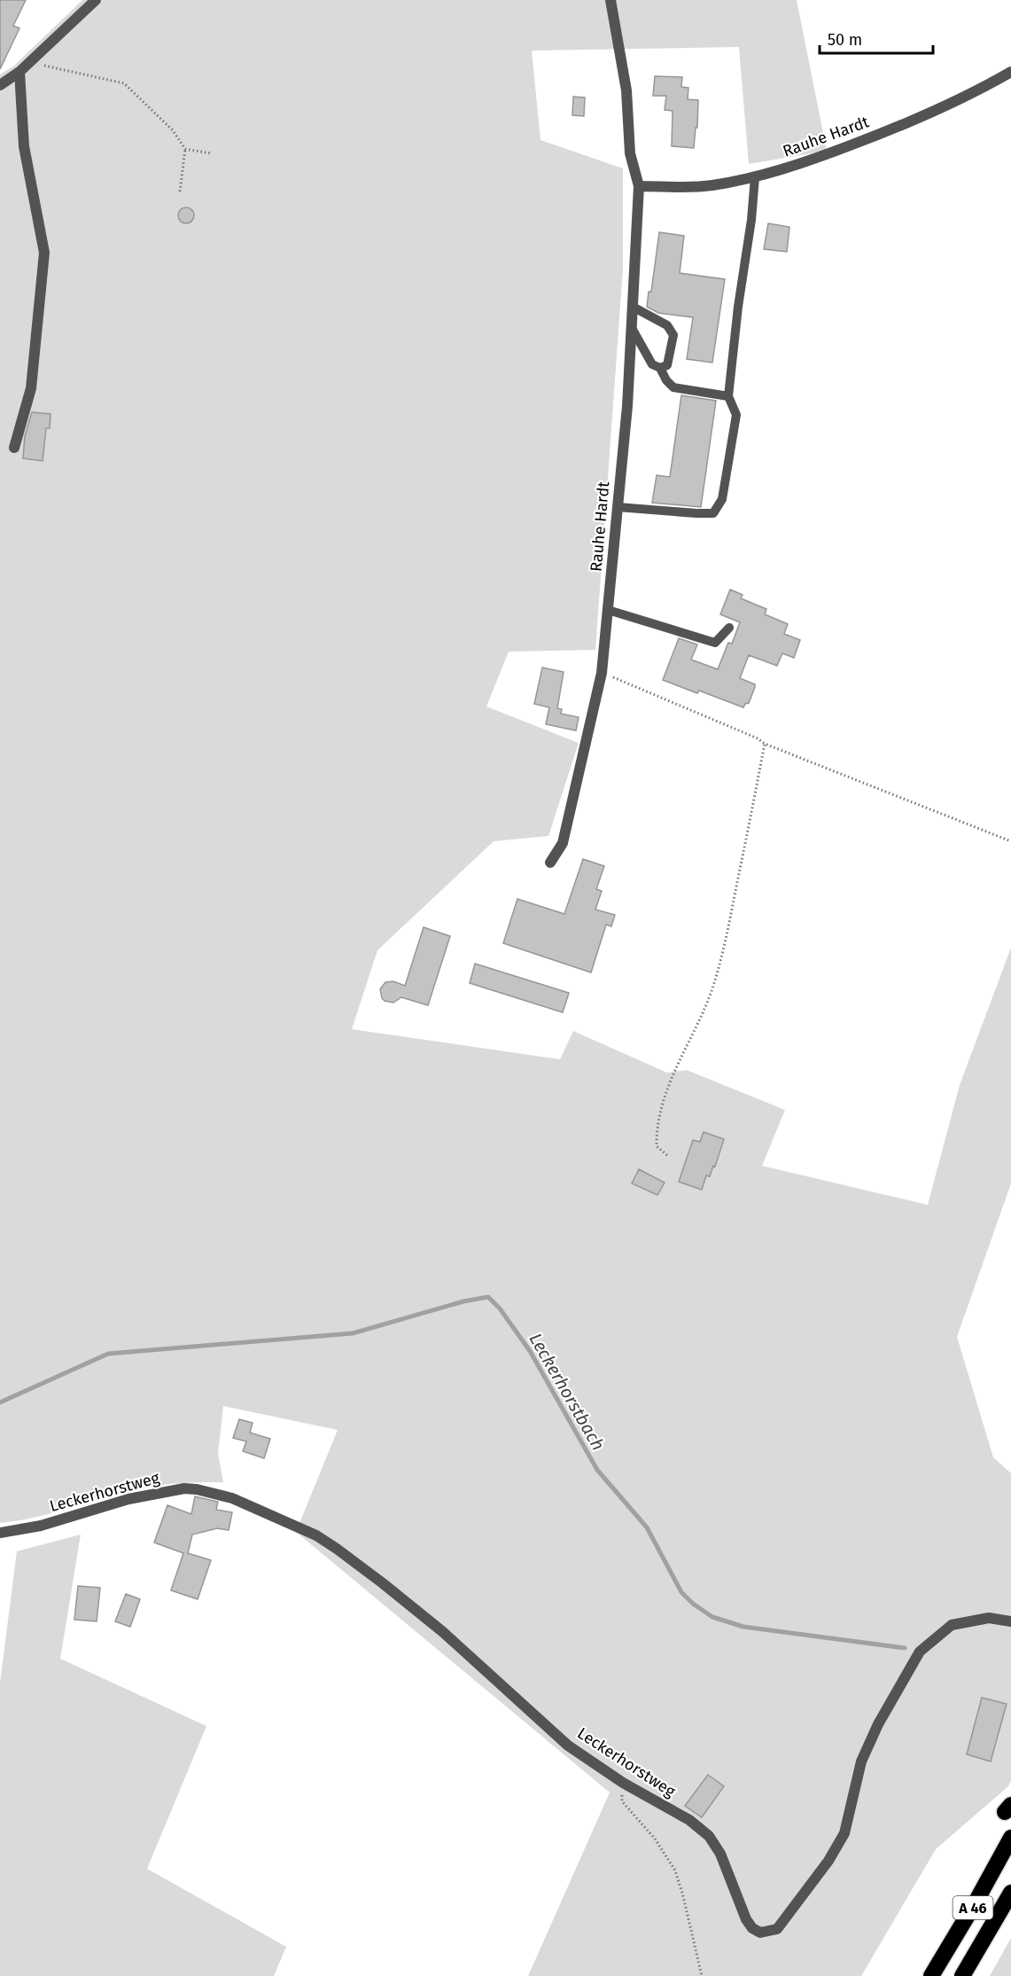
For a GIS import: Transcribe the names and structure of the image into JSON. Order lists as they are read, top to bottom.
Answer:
{
  "streets": {
    "highway": ["A 46"],
    "street": ["Rauhe Hardt", "Leckerhorstweg"]
  },
  "water": ["Leckerhorstbach"],
  "scale_bar": "50 m"
}
